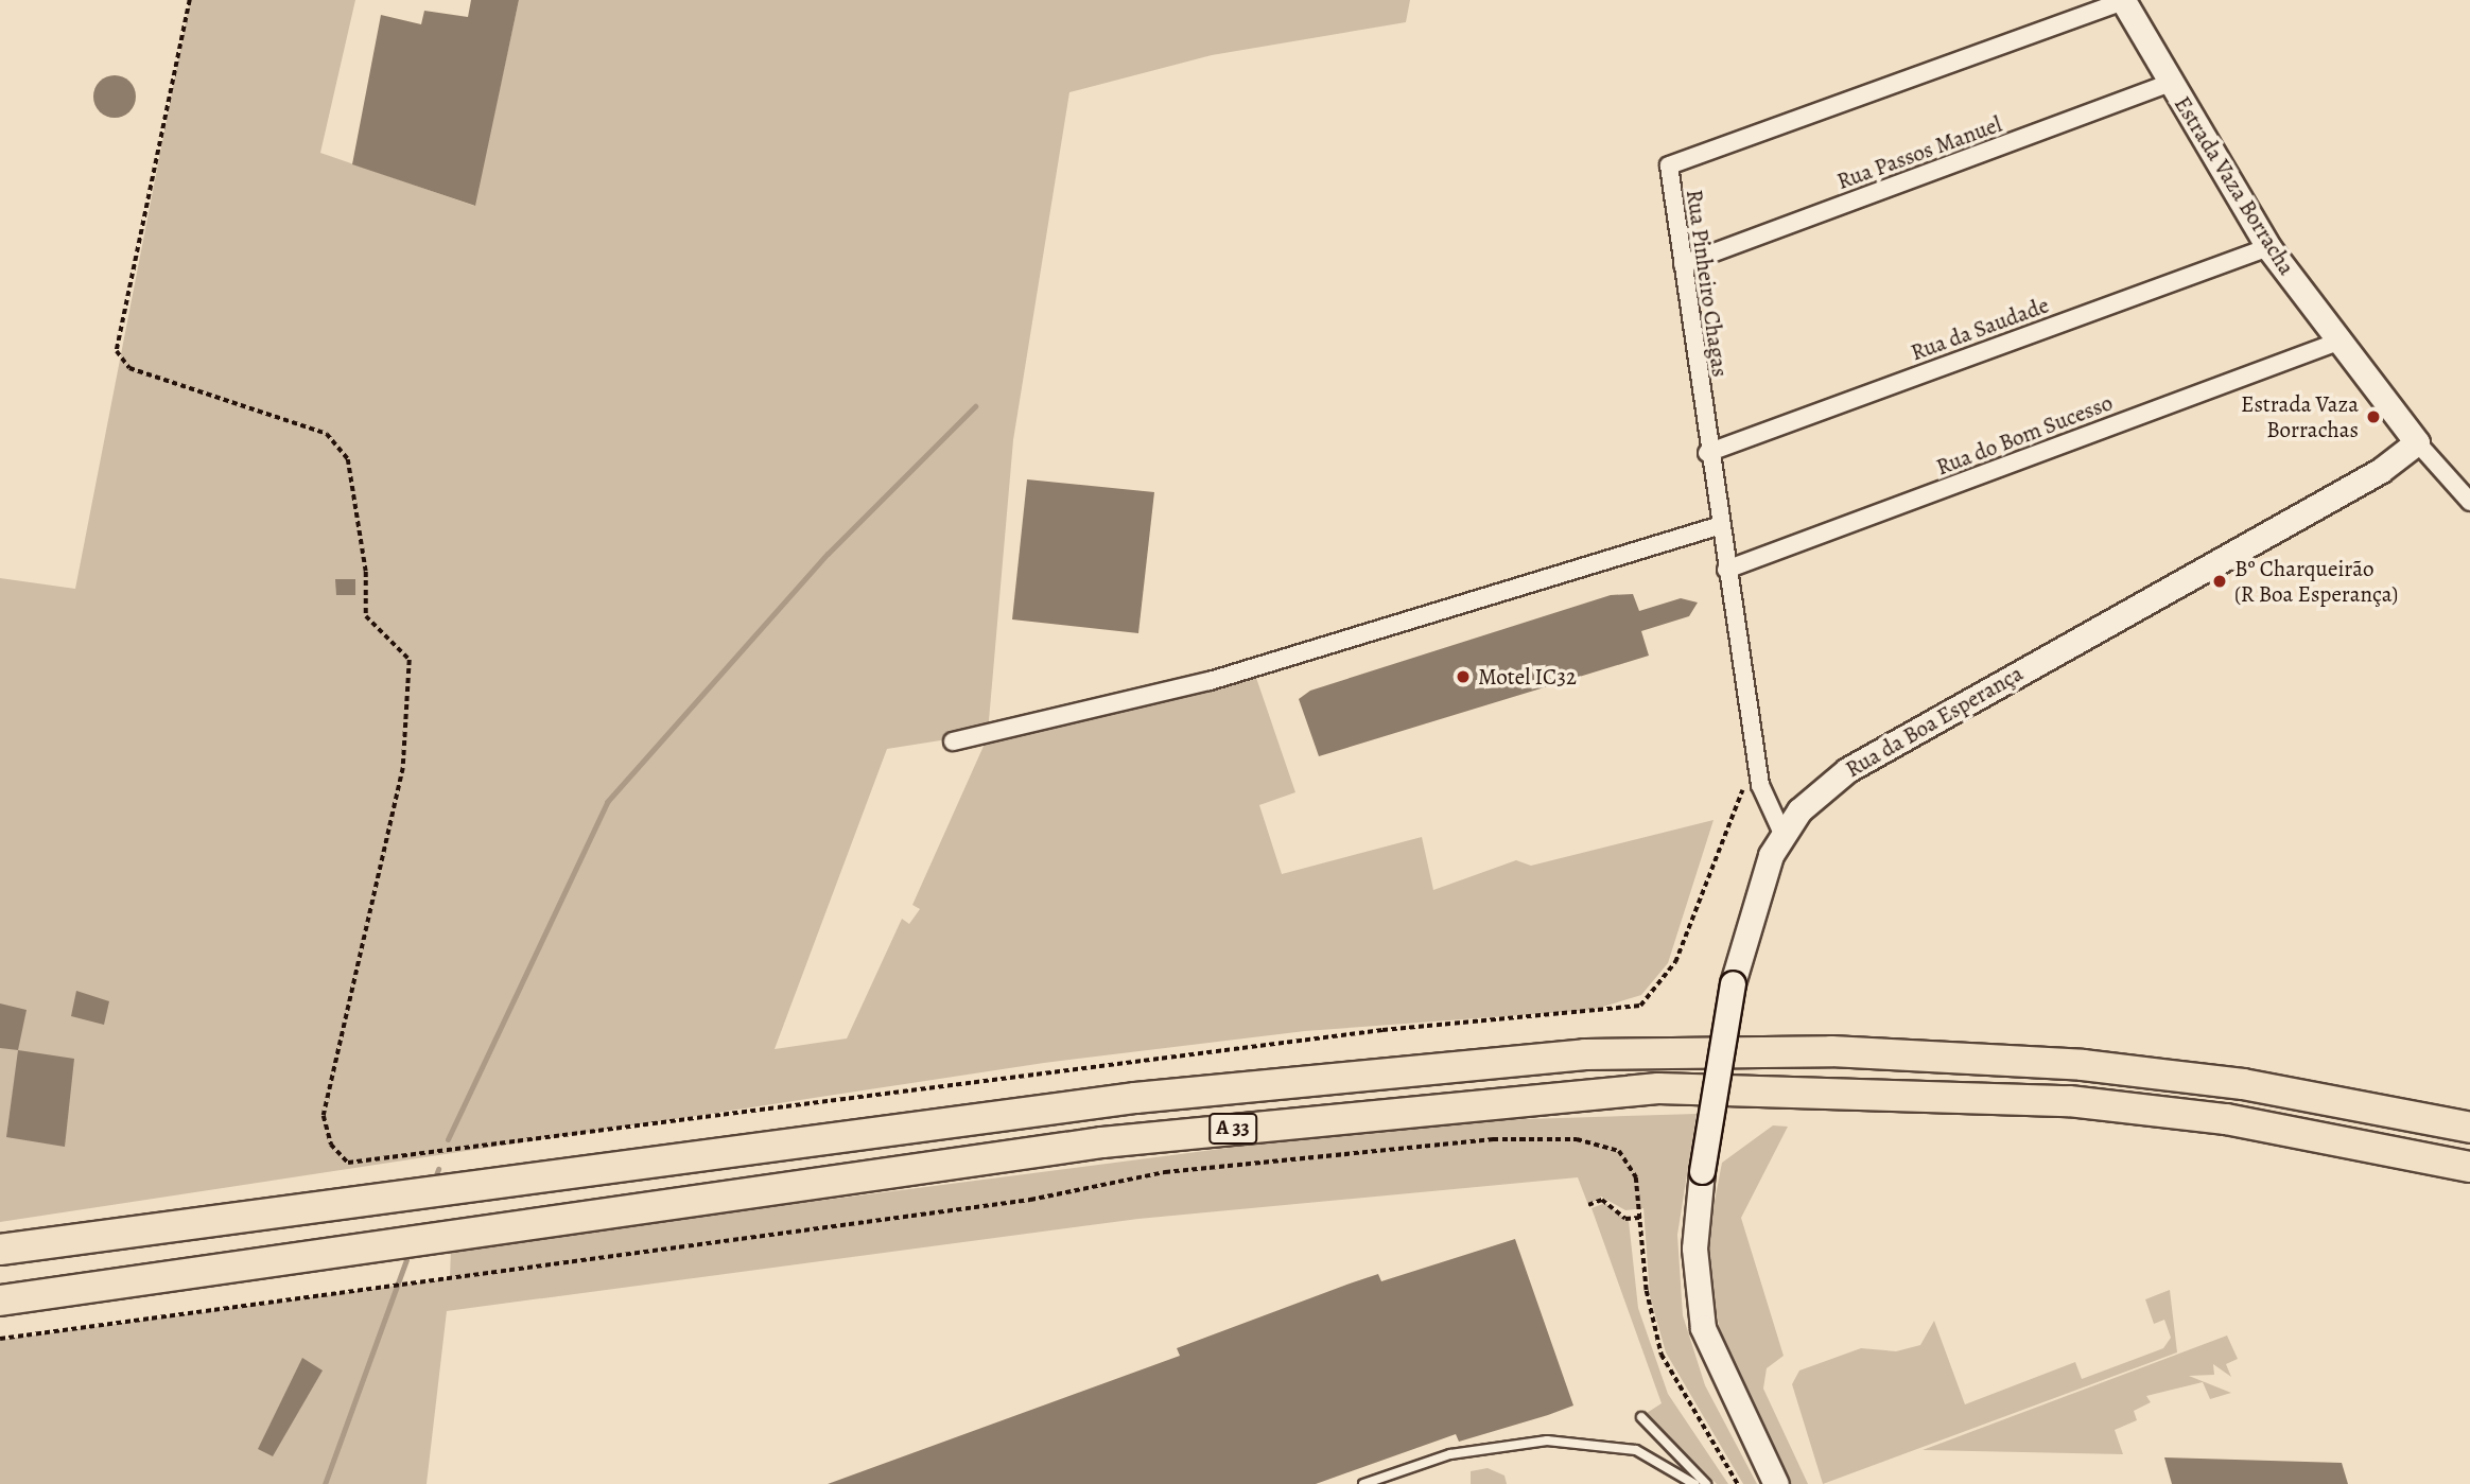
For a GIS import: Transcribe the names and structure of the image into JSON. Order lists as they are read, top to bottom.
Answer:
{
  "streets": {
    "highway": ["A 33"],
    "street": [
      "Rua Passos Manuel",
      "Estrada Vaza Borracha",
      "Rua Pinheiro Chagas",
      "Rua da Saudade",
      "Rua do Bom Sucesso",
      "Rua da Boa Esperança"
    ]
  },
  "crossings": [
    ["Rua Passos Manuel", "Estrada Vaza Borracha"],
    ["Rua Passos Manuel", "Rua Pinheiro Chagas"],
    ["Estrada Vaza Borracha", "Rua Pinheiro Chagas"],
    ["Estrada Vaza Borracha", "Rua da Saudade"],
    ["Estrada Vaza Borracha", "Rua do Bom Sucesso"],
    ["Estrada Vaza Borracha", "Rua da Boa Esperança"],
    ["Rua Pinheiro Chagas", "Rua da Saudade"],
    ["Rua Pinheiro Chagas", "Rua do Bom Sucesso"],
    ["Rua Pinheiro Chagas", "Rua da Boa Esperança"]
  ],
  "places": ["Estrada Vaza Borrachas", "Bº Charqueirão (R Boa Esperança)", "Motel IC32"]
}
